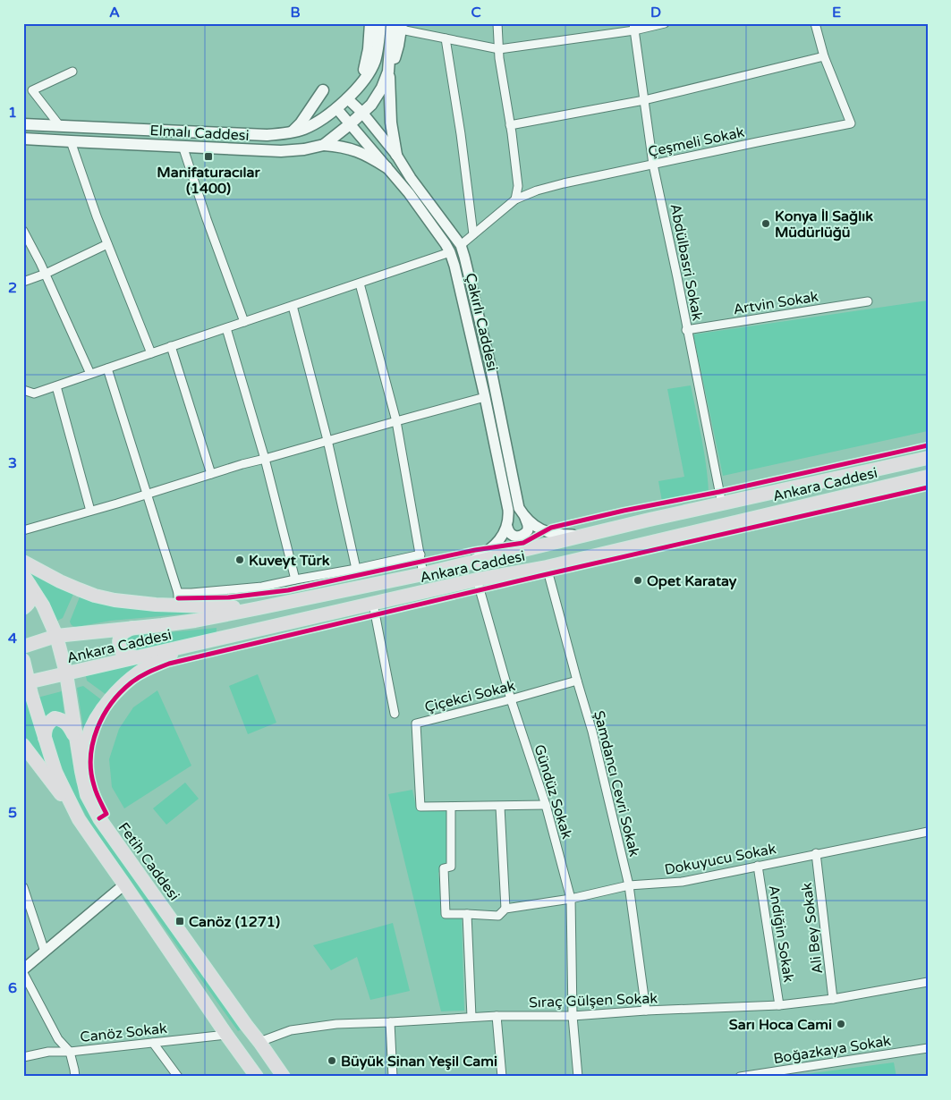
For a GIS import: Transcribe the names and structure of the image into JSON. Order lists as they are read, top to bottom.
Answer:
{
  "streets": {
    "main road": ["Elmalı Caddesi", "Ankara Caddesi", "Fetih Caddesi"],
    "street": [
      "Çeşmeli Sokak",
      "Abdülbasri Sokak",
      "Artvin Sokak",
      "Çakırlı Caddesi",
      "Çiçekci Sokak",
      "Şamdancı Cevri Sokak",
      "Gündüz Sokak",
      "Dokuyucu Sokak",
      "Ali Bey Sokak",
      "Andiğin Sokak",
      "Sıraç Gülşen Sokak",
      "Canöz Sokak",
      "Boğazkaya Sokak"
    ]
  },
  "crossings": [
    ["Elmalı Caddesi", "Çakırlı Caddesi"],
    ["Çeşmeli Sokak", "Abdülbasri Sokak"],
    ["Çeşmeli Sokak", "Çakırlı Caddesi"],
    ["Abdülbasri Sokak", "Artvin Sokak"],
    ["Abdülbasri Sokak", "Ankara Caddesi"],
    ["Ankara Caddesi", "Şamdancı Cevri Sokak"],
    ["Ankara Caddesi", "Gündüz Sokak"],
    ["Ankara Caddesi", "Fetih Caddesi"],
    ["Çiçekci Sokak", "Şamdancı Cevri Sokak"],
    ["Çiçekci Sokak", "Gündüz Sokak"],
    ["Çiçekci Sokak", "Dokuyucu Sokak"],
    ["Şamdancı Cevri Sokak", "Dokuyucu Sokak"],
    ["Şamdancı Cevri Sokak", "Sıraç Gülşen Sokak"],
    ["Gündüz Sokak", "Dokuyucu Sokak"],
    ["Gündüz Sokak", "Sıraç Gülşen Sokak"],
    ["Dokuyucu Sokak", "Ali Bey Sokak"],
    ["Dokuyucu Sokak", "Andiğin Sokak"],
    ["Fetih Caddesi", "Sıraç Gülşen Sokak"],
    ["Ali Bey Sokak", "Sıraç Gülşen Sokak"],
    ["Andiğin Sokak", "Sıraç Gülşen Sokak"]
  ],
  "places": {
    "transit": ["Manifaturacılar (1400)", "Canöz (1271)"],
    "other": [
      "Konya İl Sağlık Müdürlüğü",
      "Kuveyt Türk",
      "Opet Karatay",
      "Sarı Hoca Cami",
      "Büyük Sinan Yeşil Cami"
    ]
  },
  "grid": {
    "columns": [
      "A",
      "B",
      "C",
      "D",
      "E"
    ],
    "rows": [
      "1",
      "2",
      "3",
      "4",
      "5",
      "6"
    ]
  }
}
